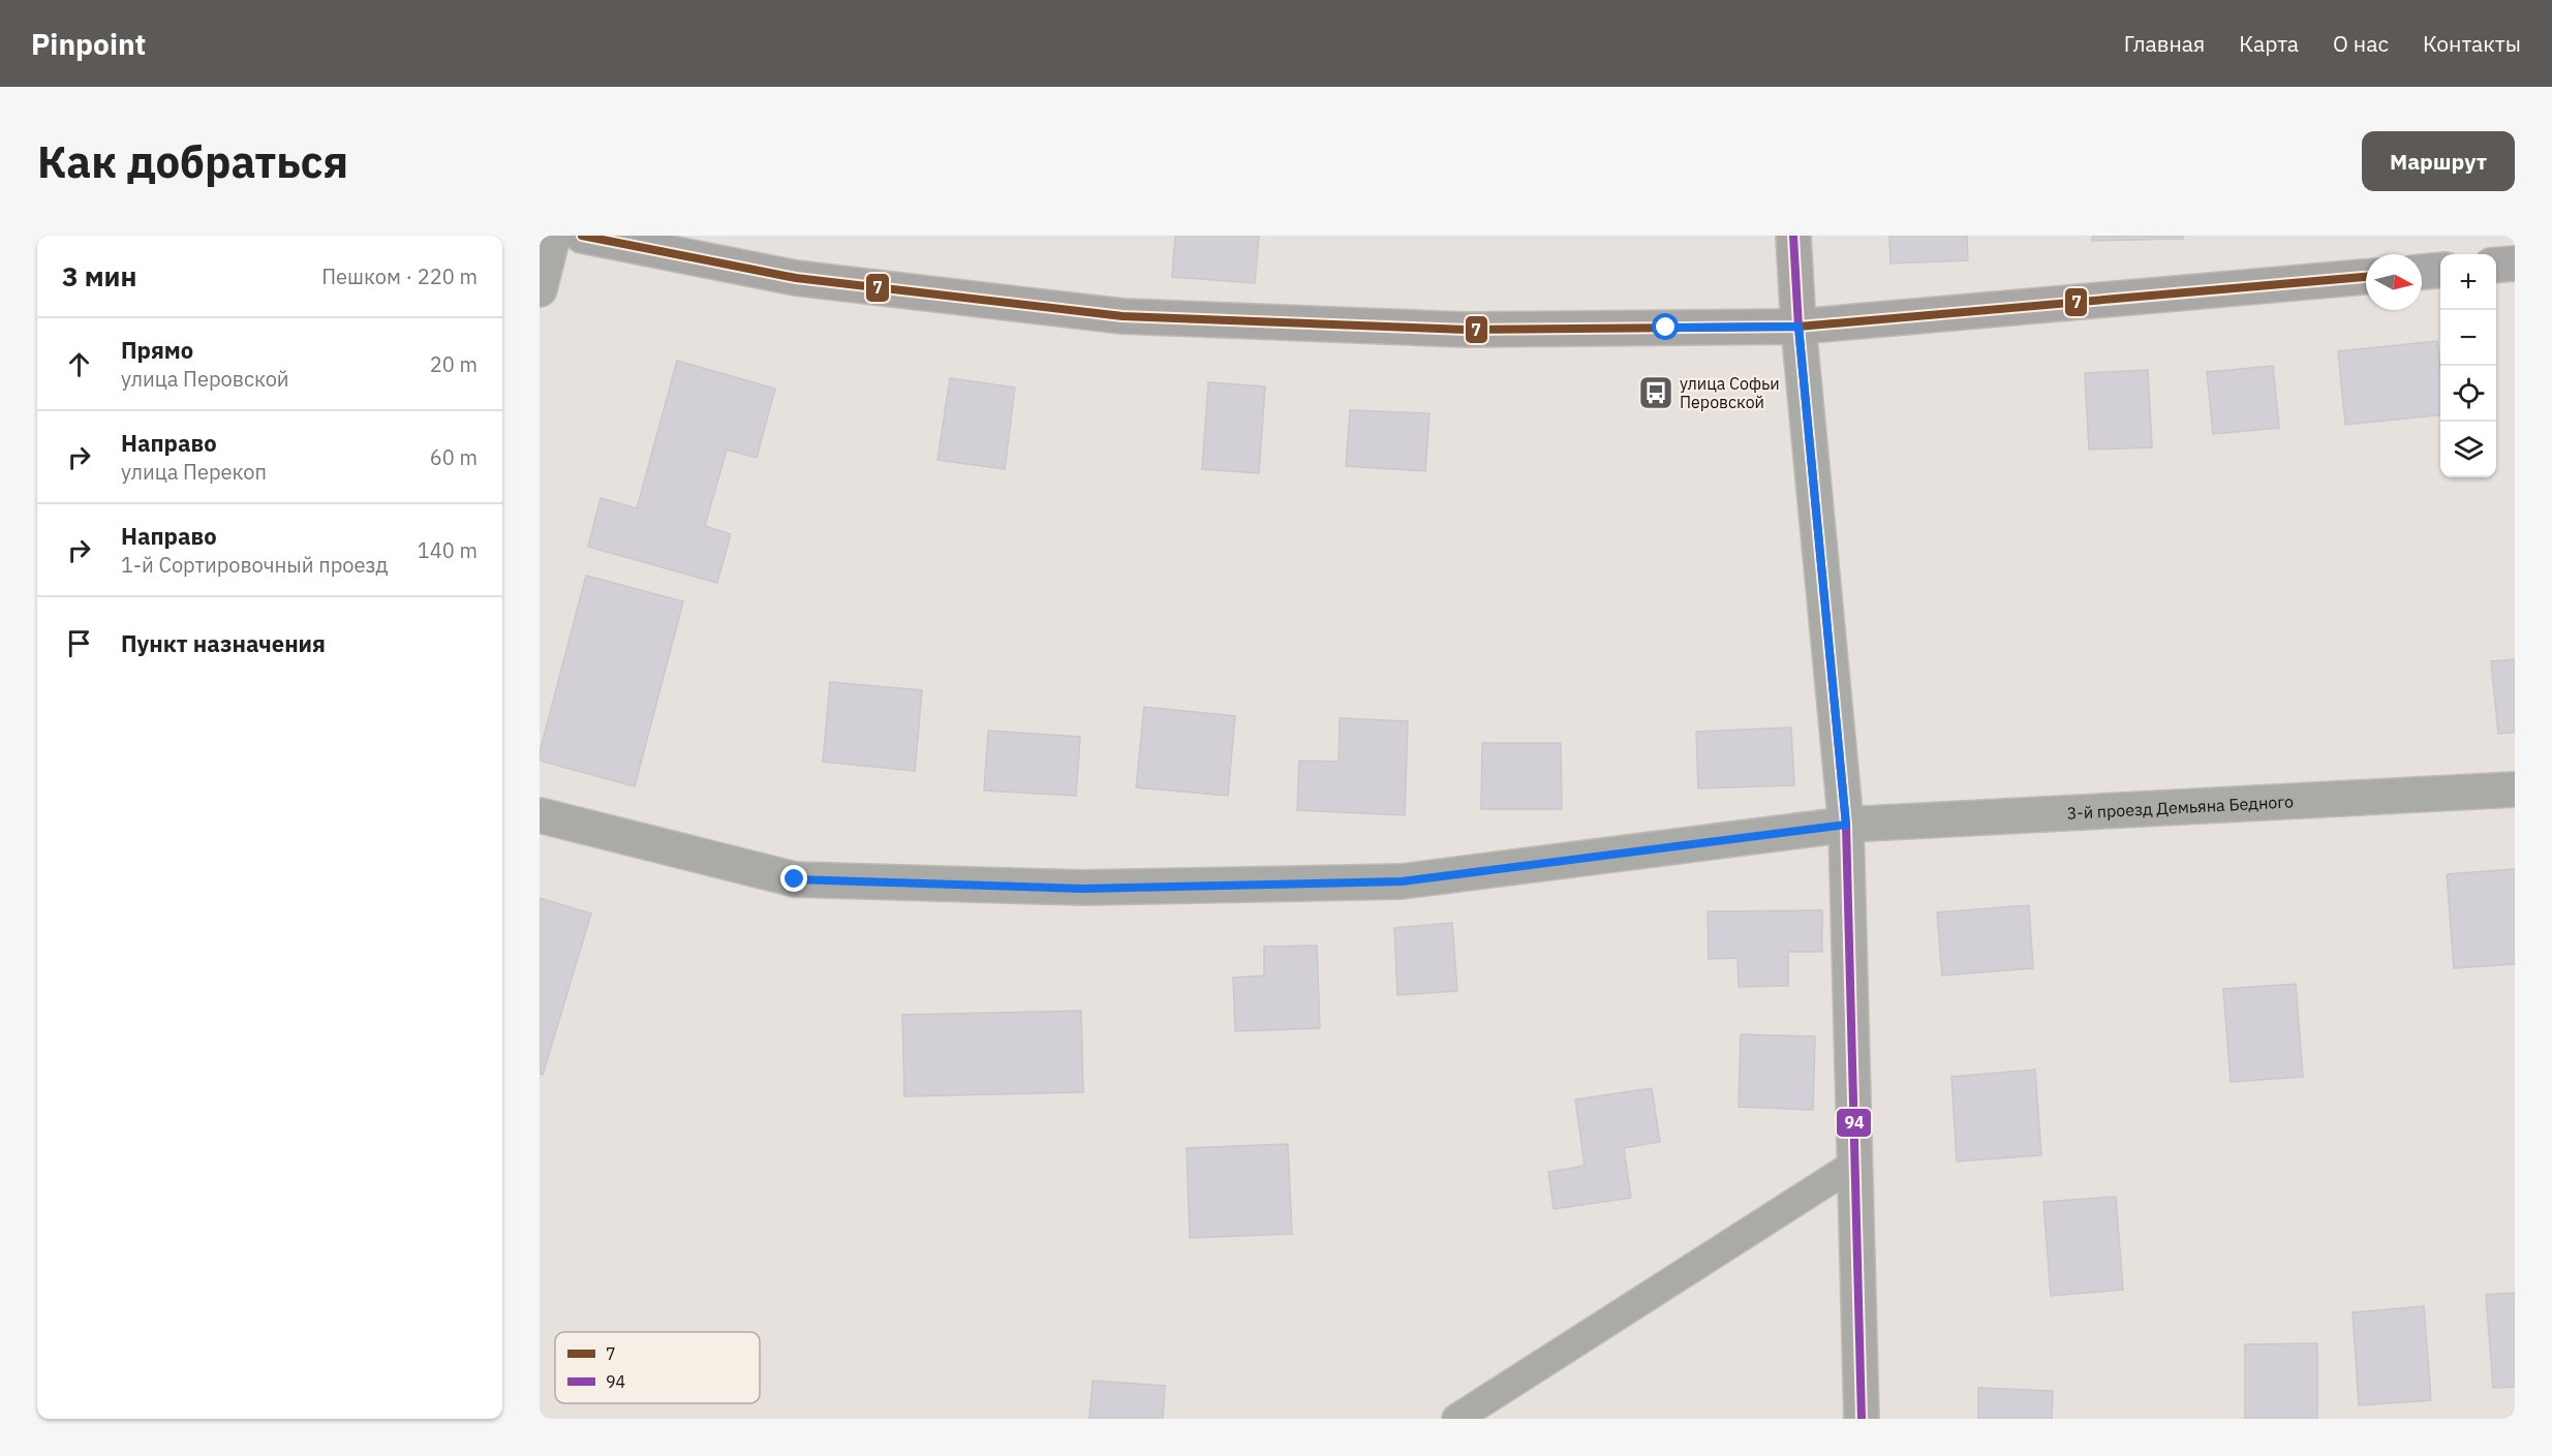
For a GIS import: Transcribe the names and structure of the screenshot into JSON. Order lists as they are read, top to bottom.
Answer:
{
  "streets": {
    "street": ["3-й проезд Демьяна Бедного"]
  },
  "places": {
    "bus stop": ["улица Софьи Перовской"]
  },
  "lines": ["transit line 7", "transit line 94"],
  "legend": ["7", "94"],
  "north": "right",
  "page": {
    "header": "Pinpoint",
    "nav": [
      "Главная",
      "Карта",
      "О нас",
      "Контакты"
    ],
    "buttons": "Маршрут",
    "title": "Как добраться",
    "heading": ["3 мин", "Пешком · 220 m"],
    "map_buttons": ["+", "−"],
    "list": [
      ["Прямо", "улица Перовской", "20 m"],
      ["Направо", "улица Перекоп", "60 m"],
      ["Направо", "1-й Сортировочный проезд", "140 m"],
      "Пункт назначения"
    ]
  }
}
